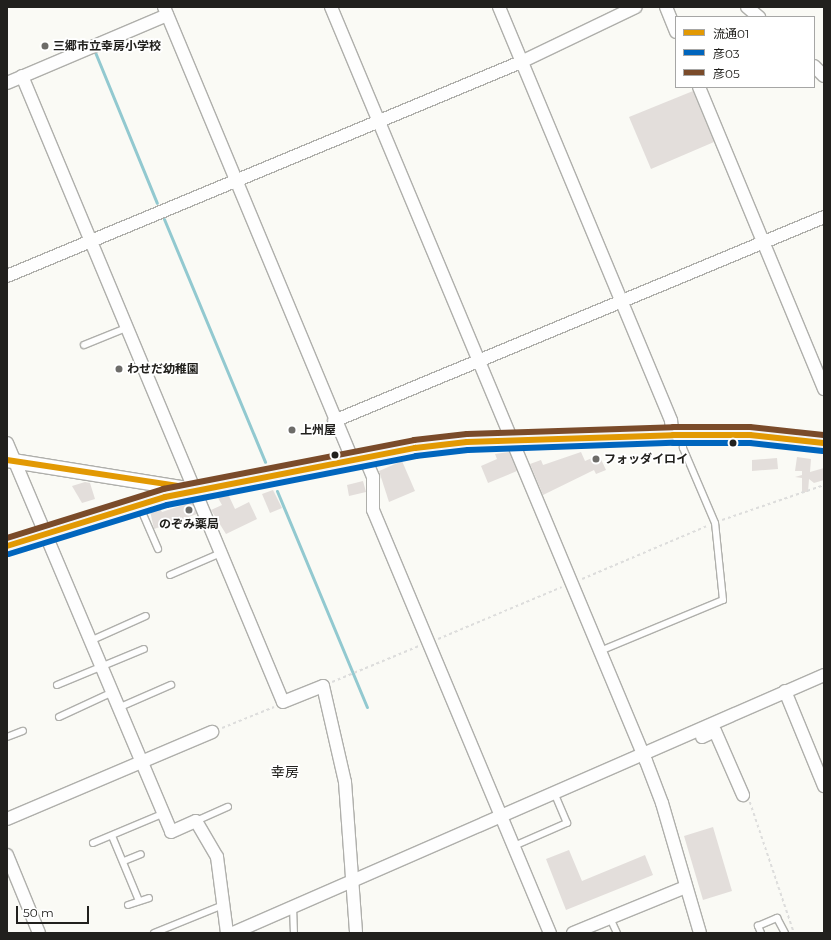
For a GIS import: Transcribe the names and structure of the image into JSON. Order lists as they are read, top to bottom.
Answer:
{
  "districts": ["幸房"],
  "places": [
    "三郷市立幸房小学校",
    "わせだ幼稚園",
    "上州屋",
    "フォッダイロイ",
    "のぞみ薬局"
  ],
  "lines": ["transit line 彦05", "transit line 流通01", "transit line 彦03"],
  "legend": ["流通01", "彦03", "彦05"],
  "scale_bar": "50 m"
}
